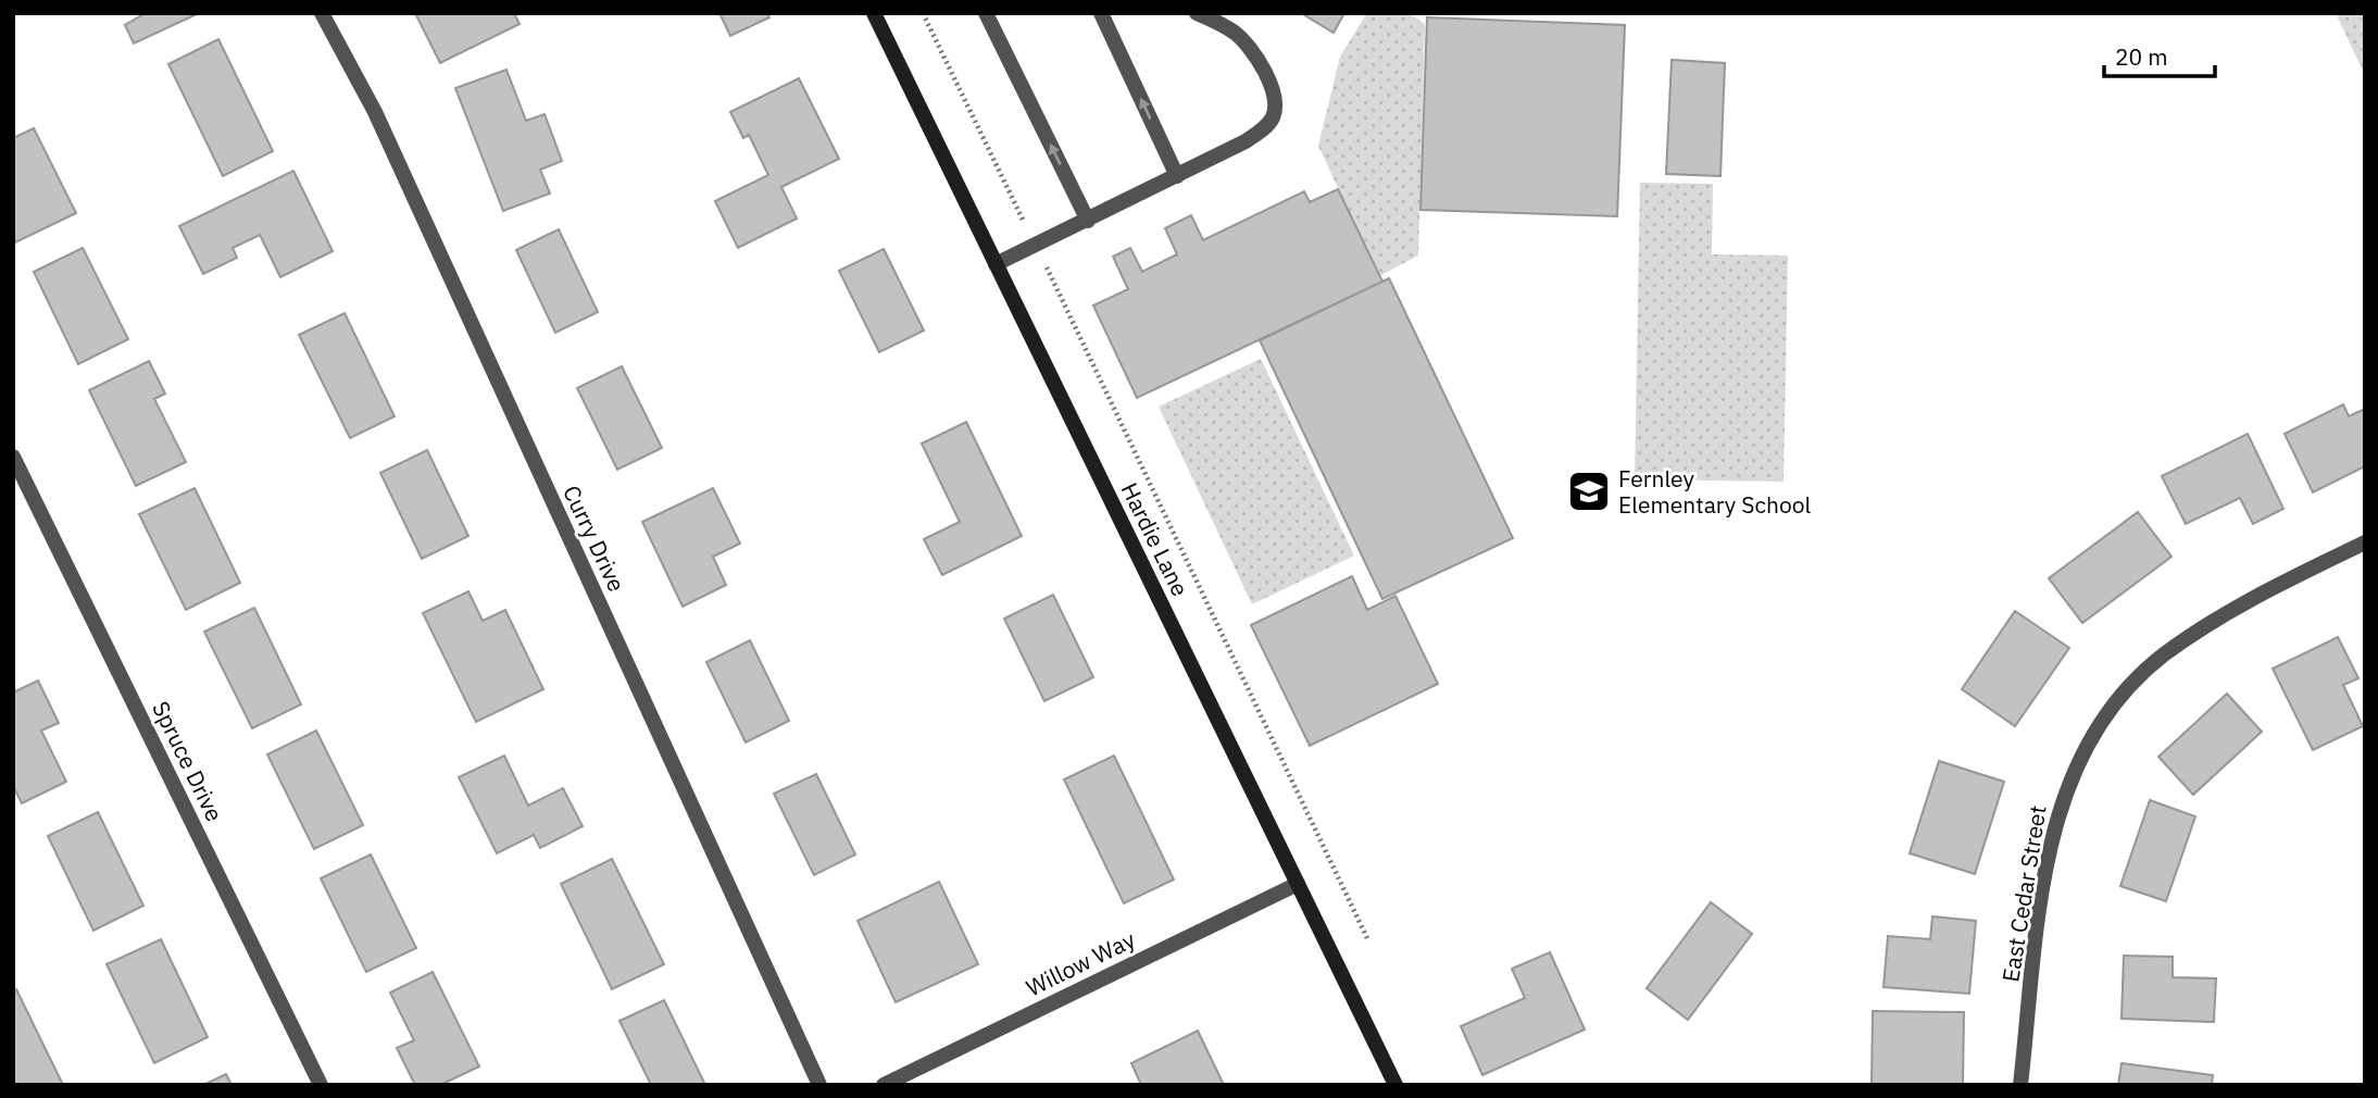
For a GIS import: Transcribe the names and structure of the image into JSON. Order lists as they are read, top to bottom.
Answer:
{
  "streets": {
    "street": [
      "Curry Drive",
      "Hardie Lane",
      "Spruce Drive",
      "East Cedar Street",
      "Willow Way"
    ]
  },
  "crossings": [
    ["Hardie Lane", "Willow Way"]
  ],
  "places": {
    "school or university": ["Fernley Elementary School"]
  },
  "scale_bar": "20 m"
}
